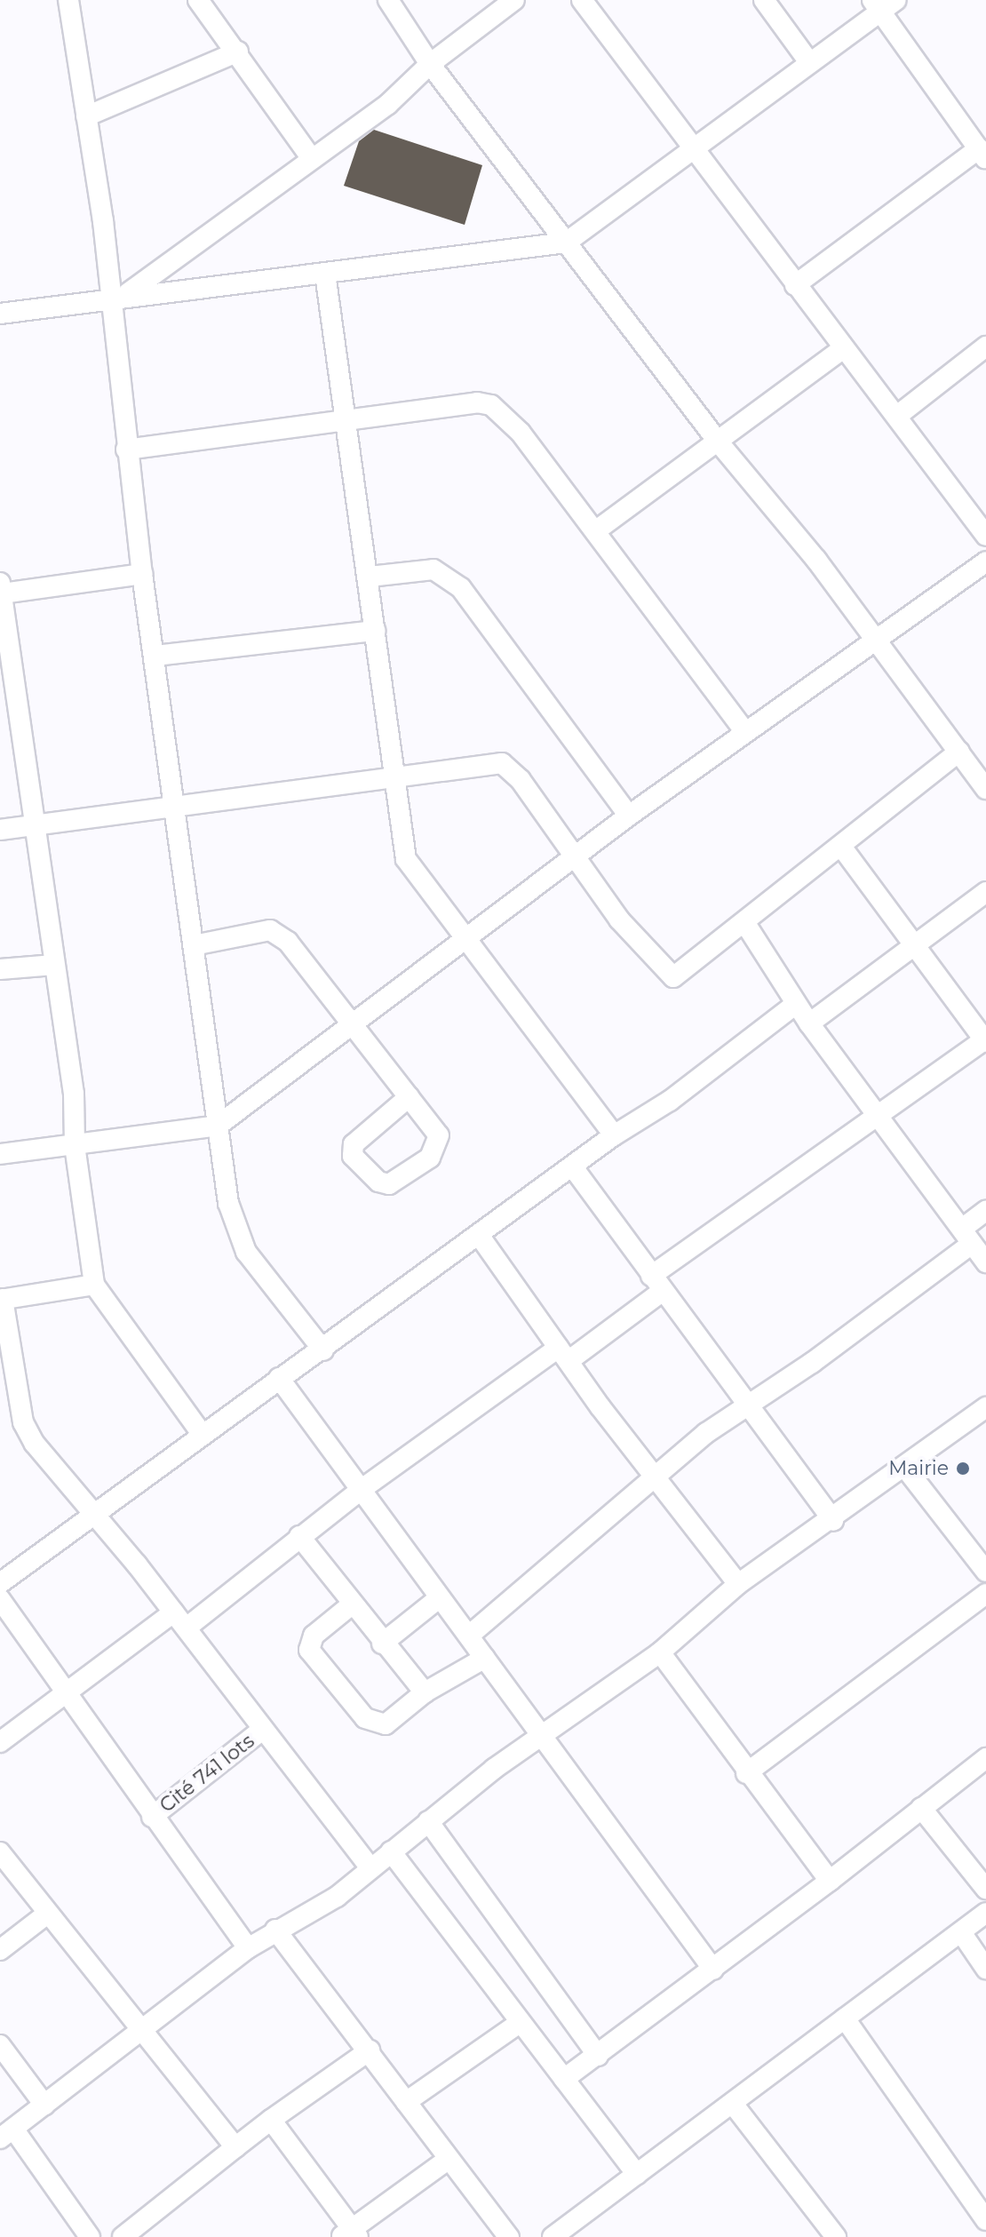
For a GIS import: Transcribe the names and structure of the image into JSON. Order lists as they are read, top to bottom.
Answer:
{
  "streets": {
    "street": ["Cité 741 lots"]
  },
  "places": ["Mairie"]
}
